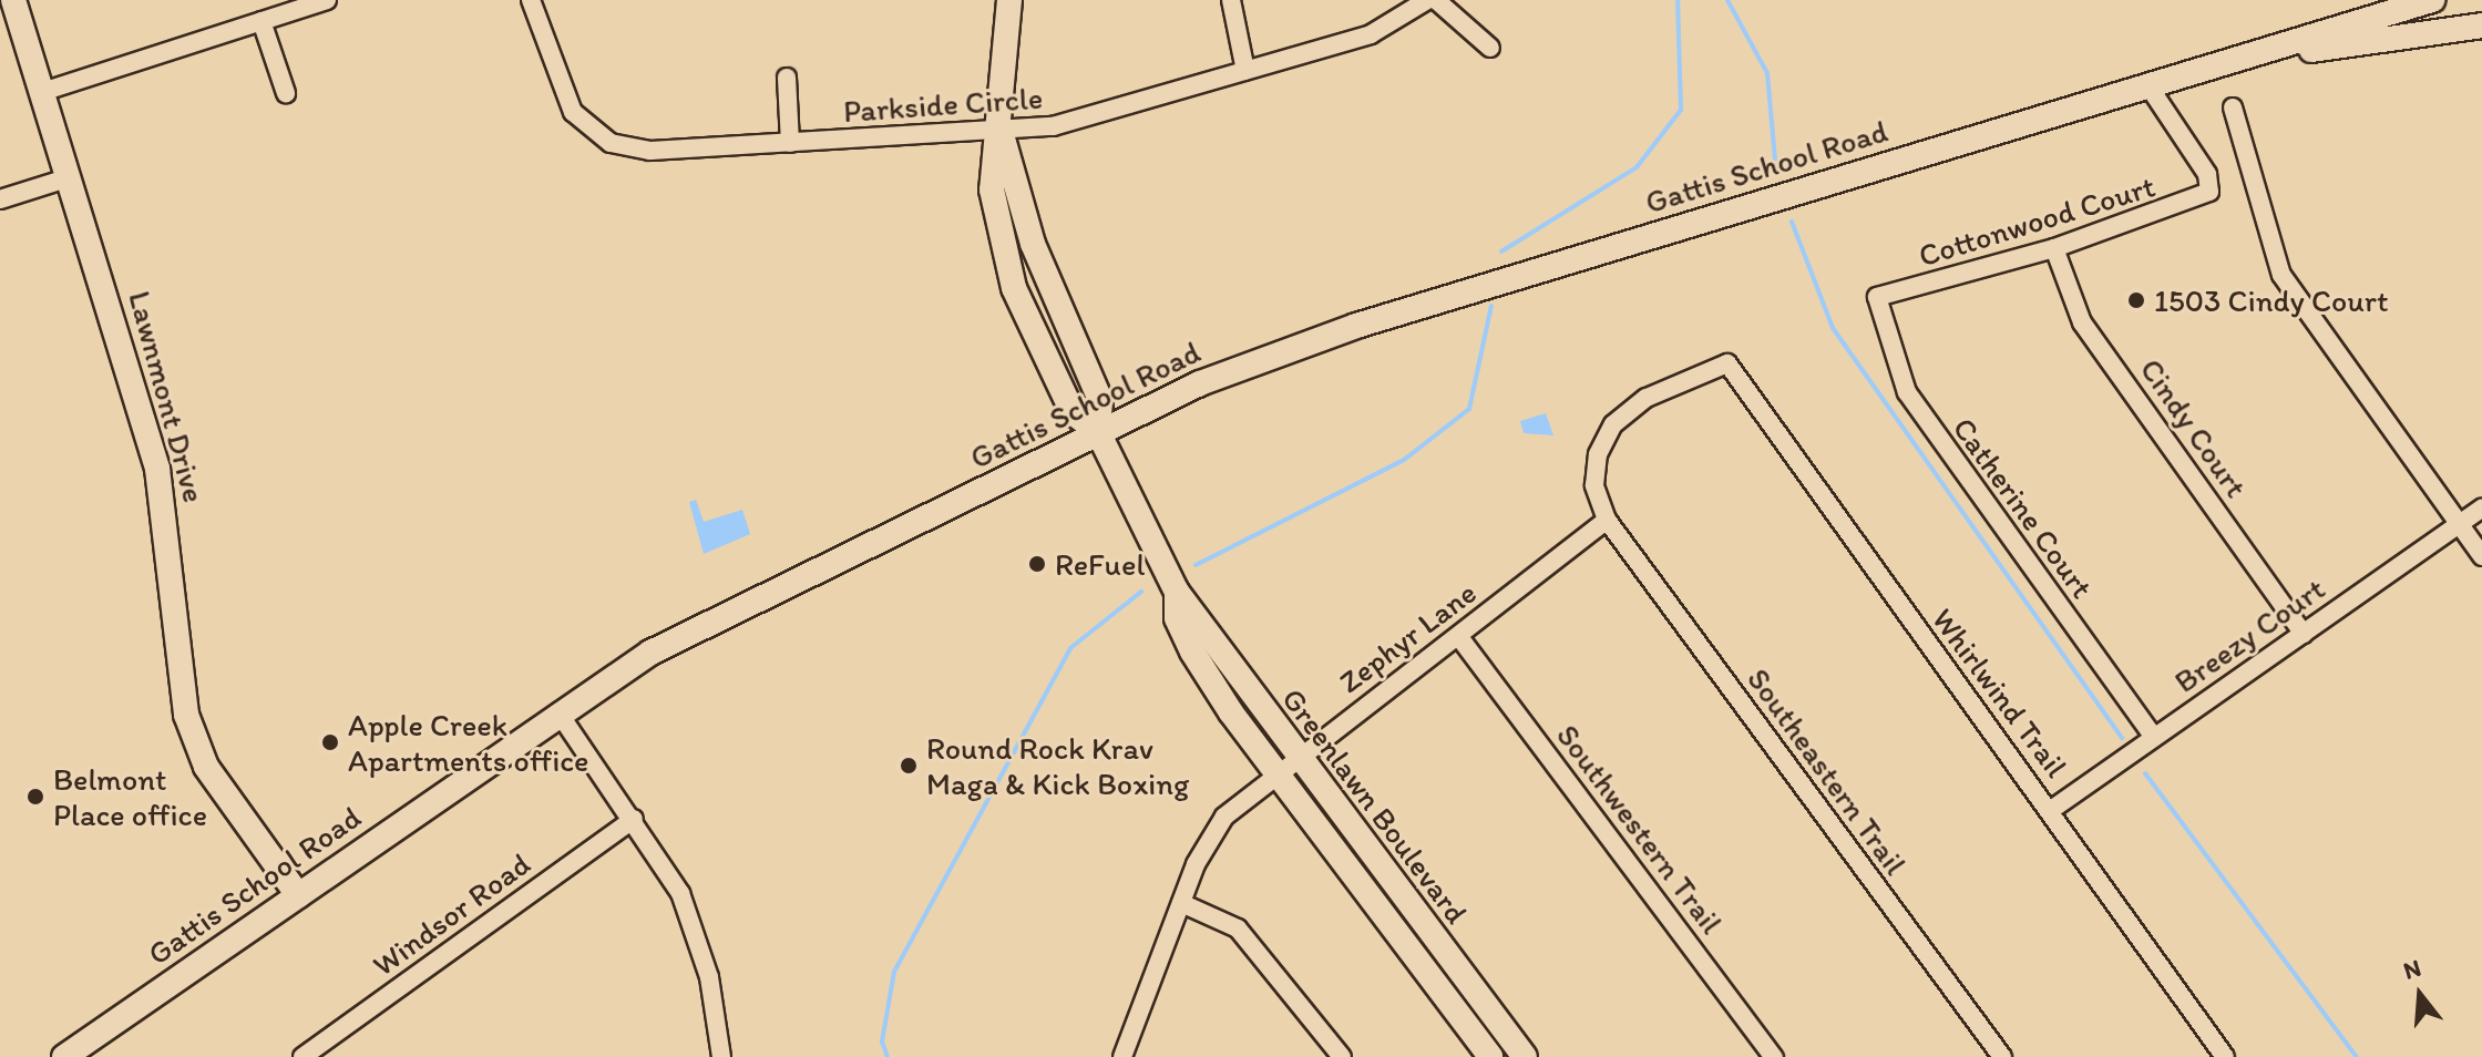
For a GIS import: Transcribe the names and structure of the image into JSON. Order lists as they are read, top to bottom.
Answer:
{
  "streets": {
    "main road": ["Gattis School Road", "Lawnmont Drive", "Greenlawn Boulevard"],
    "street": [
      "Parkside Circle",
      "Cottonwood Court",
      "Cindy Court",
      "Catherine Court",
      "Breezy Court",
      "Zephyr Lane",
      "Whirlwind Trail",
      "Southeastern Trail",
      "Southwestern Trail",
      "Windsor Road"
    ]
  },
  "crossings": [
    ["Parkside Circle", "Greenlawn Boulevard"],
    ["Gattis School Road", "Cottonwood Court"],
    ["Gattis School Road", "Lawnmont Drive"],
    ["Gattis School Road", "Greenlawn Boulevard"],
    ["Cottonwood Court", "Cindy Court"],
    ["Cottonwood Court", "Catherine Court"],
    ["Cindy Court", "Breezy Court"],
    ["Catherine Court", "Breezy Court"],
    ["Breezy Court", "Whirlwind Trail"],
    ["Zephyr Lane", "Whirlwind Trail"],
    ["Zephyr Lane", "Southeastern Trail"],
    ["Zephyr Lane", "Greenlawn Boulevard"],
    ["Zephyr Lane", "Southwestern Trail"],
    ["Whirlwind Trail", "Southeastern Trail"]
  ],
  "places": [
    "1503 Cindy Court",
    "ReFuel",
    "Apple Creek Apartments office",
    "Round Rock Krav Maga & Kick Boxing",
    "Belmont Place office"
  ],
  "north": "top"
}
